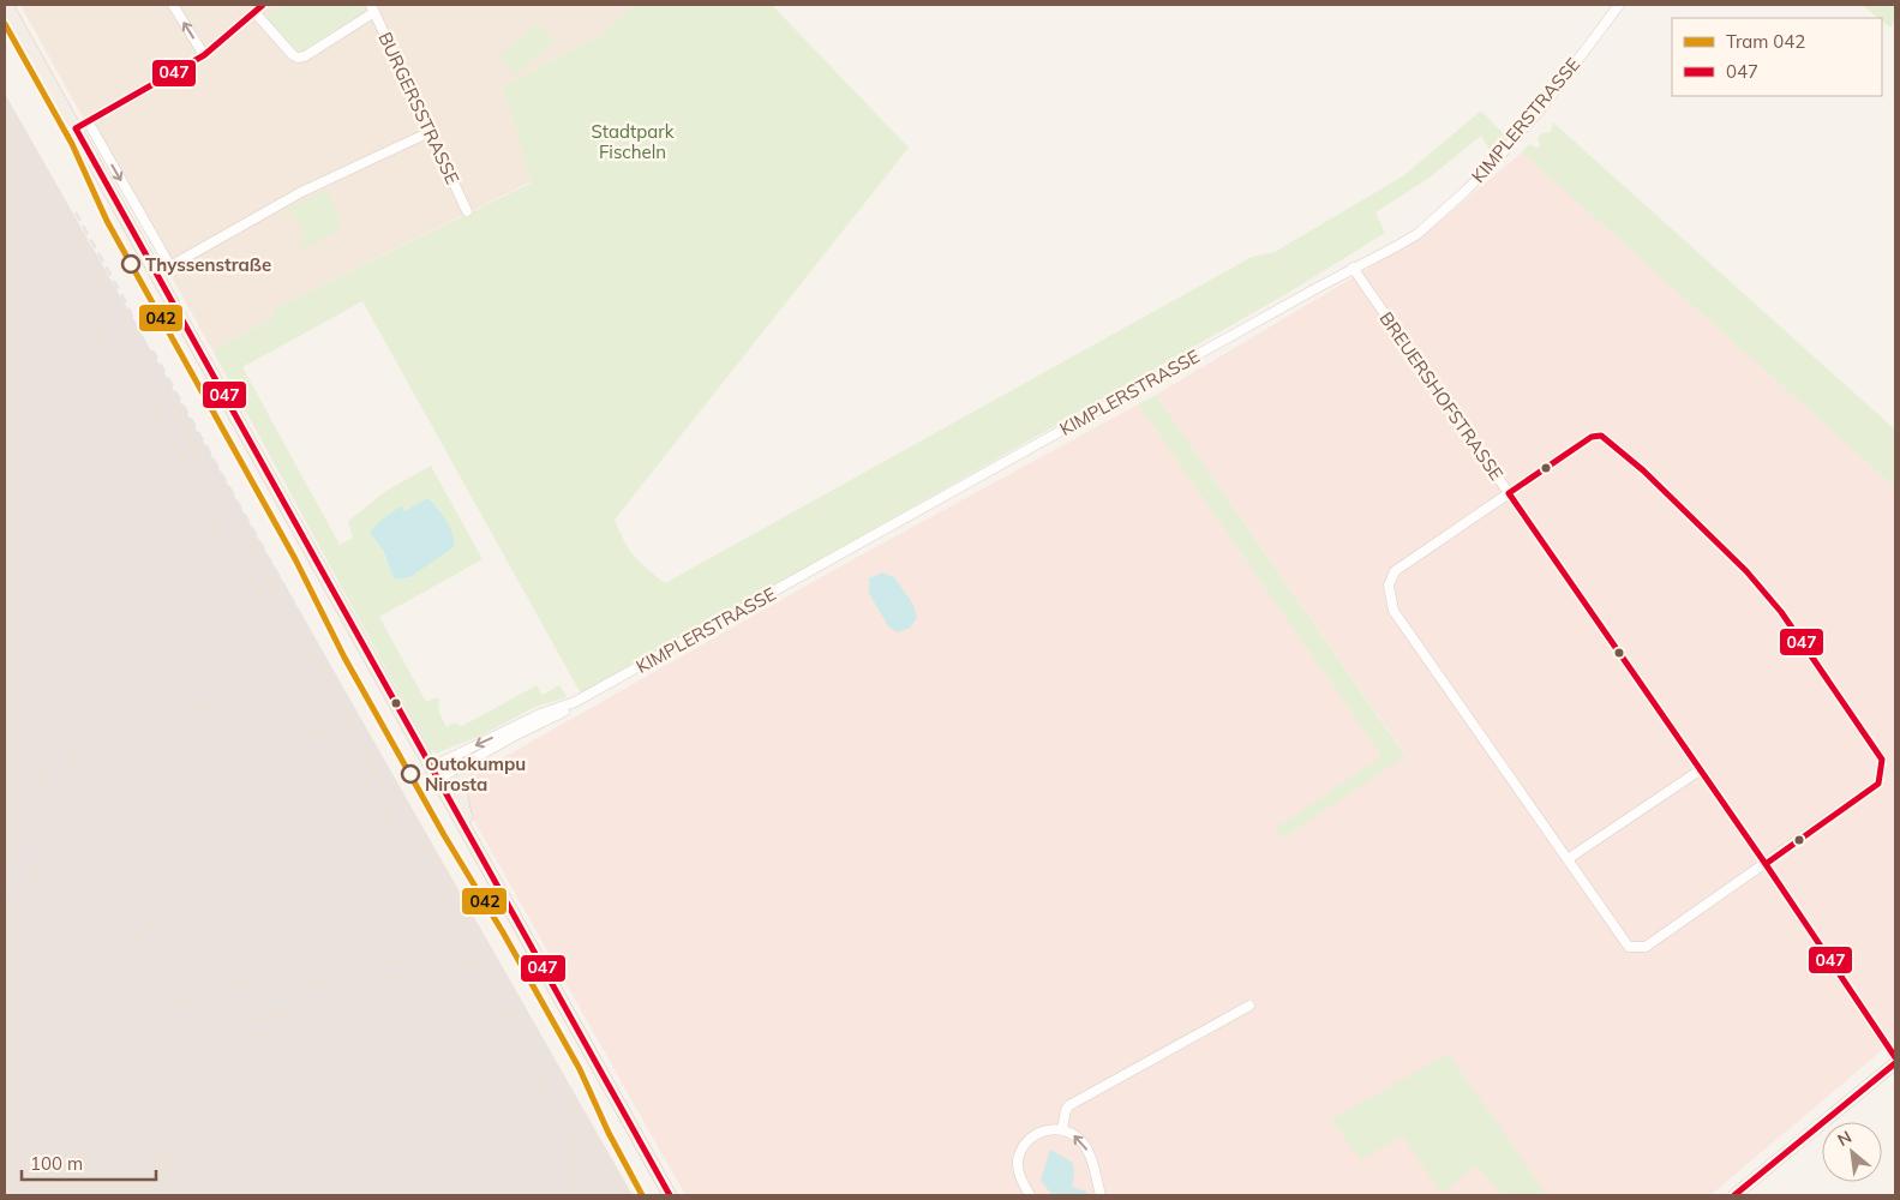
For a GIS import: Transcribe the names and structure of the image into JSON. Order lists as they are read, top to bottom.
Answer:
{
  "streets": {
    "street": ["BURGERSSTRASSE", "KIMPLERSTRASSE", "BREUERSHOFSTRASSE"]
  },
  "crossings": [
    ["KIMPLERSTRASSE", "BREUERSHOFSTRASSE"]
  ],
  "parks": ["Stadtpark Fischeln"],
  "places": ["Thyssenstraße", "Outokumpu Nirosta"],
  "lines": ["transit line 047", "tram line 042"],
  "legend": ["Tram 042", "047"],
  "scale_bar": "100 m",
  "north": "top left"
}
